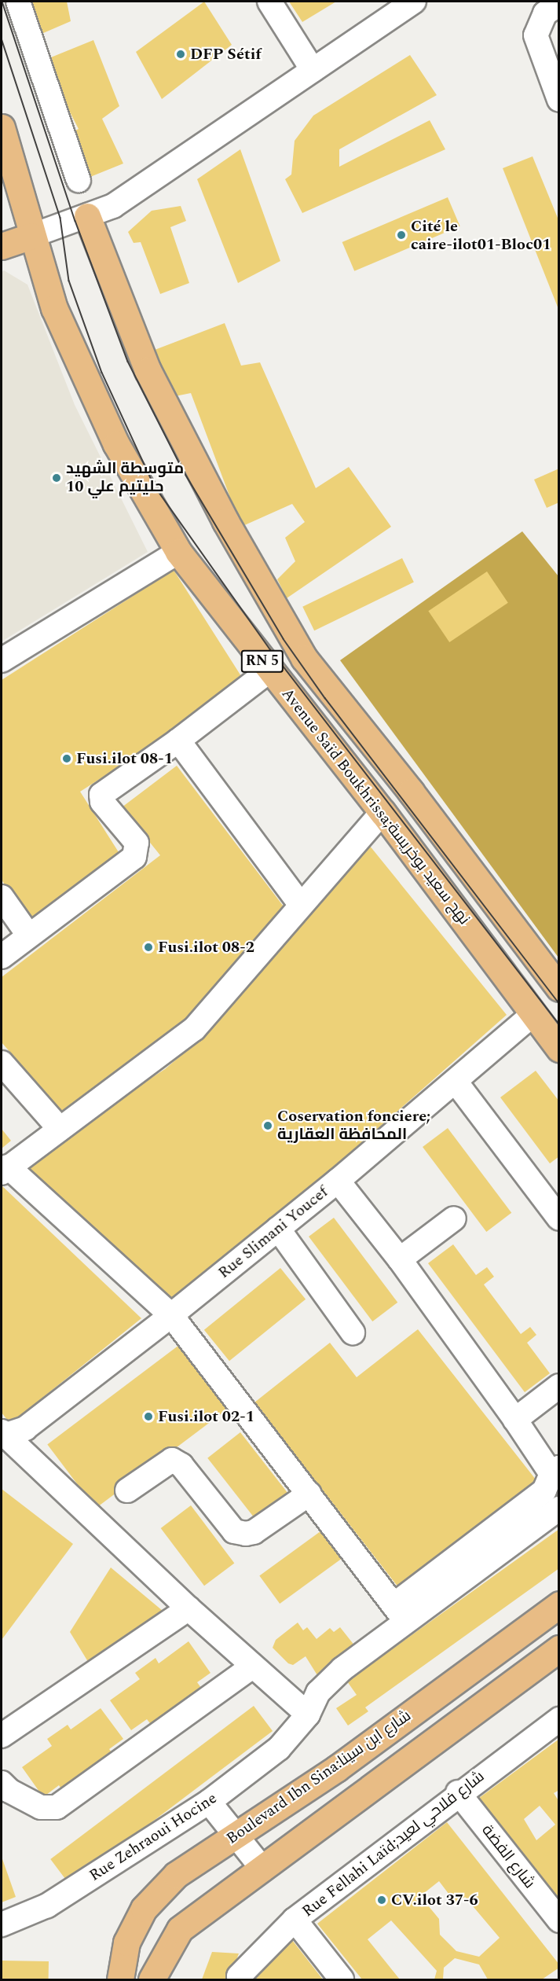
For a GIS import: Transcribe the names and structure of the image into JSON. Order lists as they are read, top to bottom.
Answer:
{
  "streets": {
    "main road": ["RN 5", "Avenue Saïd Boukhrissa;نهج سعيد بوخريسة", "Boulevard Ibn Sina:شارع ابن سينا"],
    "street": [
      "Rue Slimani Youcef",
      "Rue Zehraoui Hocine",
      "Rue Fellahi Laïd;شارع فلاحي لعيد",
      "شارع الفضة"
    ]
  },
  "crossings": [
    ["Avenue Saïd Boukhrissa;نهج سعيد بوخريسة", "Rue Slimani Youcef"],
    ["Rue Fellahi Laïd;شارع فلاحي لعيد", "شارع الفضة"]
  ],
  "places": [
    "DFP Sétif",
    "Cité le caire-ilot01-Bloc01",
    "متوسطة الشهيد حليتيم علي 10",
    "Fusi.ilot 08-1",
    "Fusi.ilot 08-2",
    "Coservation fonciere; المحافظة العقارية",
    "Fusi.ilot 02-1",
    "CV.ilot 37-6"
  ]
}
